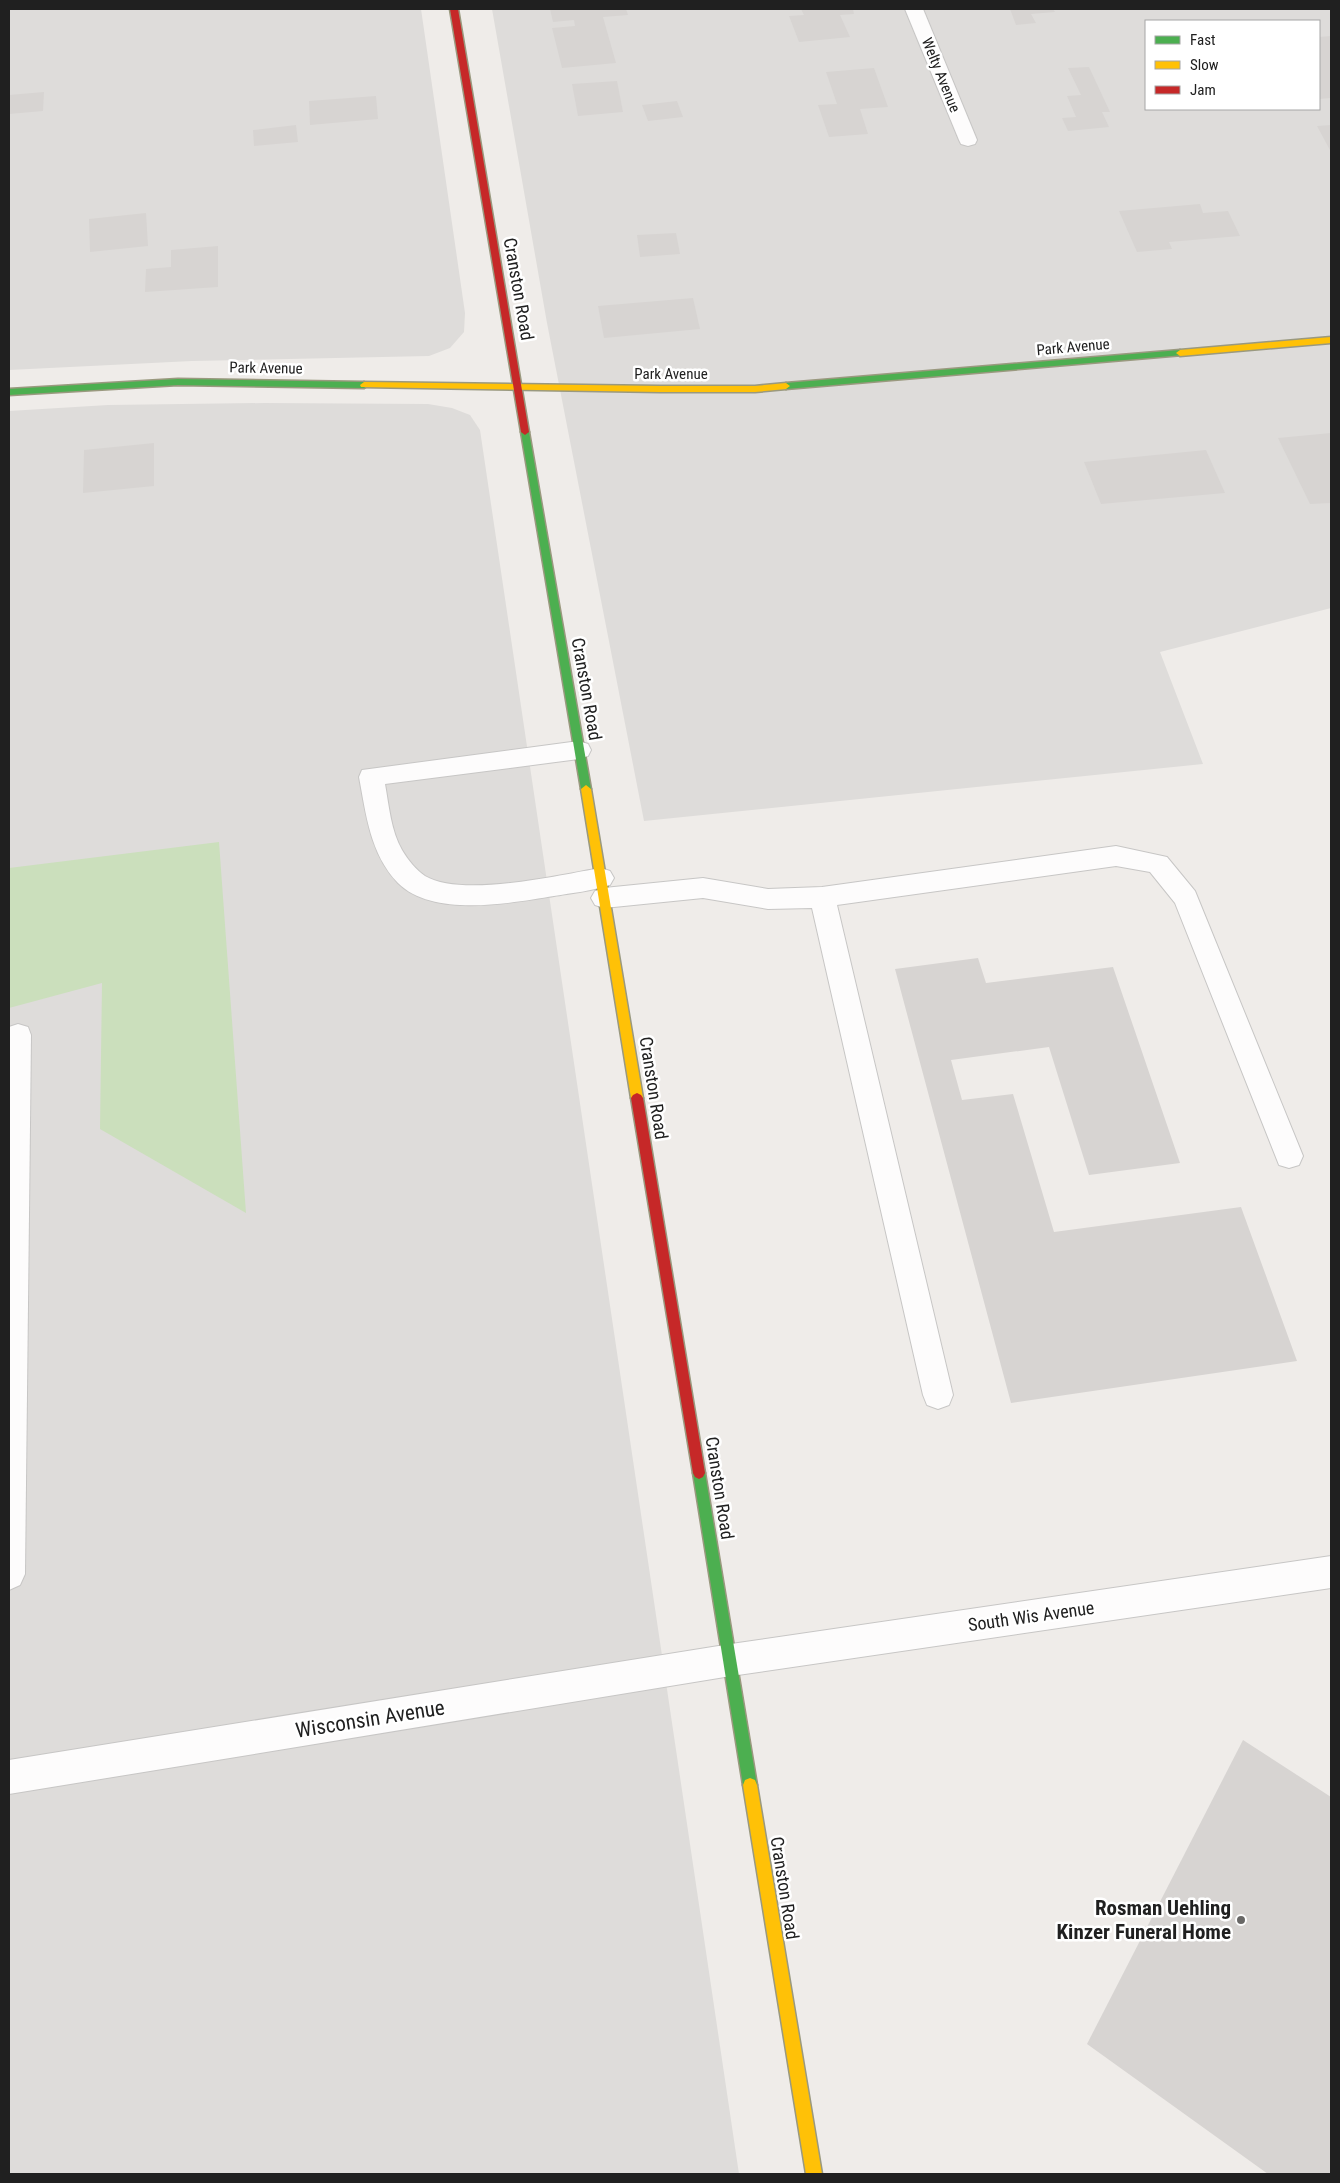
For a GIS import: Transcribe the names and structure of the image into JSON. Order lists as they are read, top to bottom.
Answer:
{
  "streets": {
    "street": [
      "Welty Avenue",
      "Cranston Road",
      "Park Avenue",
      "South Wis Avenue",
      "Wisconsin Avenue"
    ]
  },
  "crossings": [
    ["Cranston Road", "Park Avenue"],
    ["Cranston Road", "South Wis Avenue"],
    ["Cranston Road", "Wisconsin Avenue"],
    ["South Wis Avenue", "Wisconsin Avenue"]
  ],
  "places": ["Rosman Uehling Kinzer Funeral Home"],
  "legend": ["Fast", "Slow", "Jam"]
}
